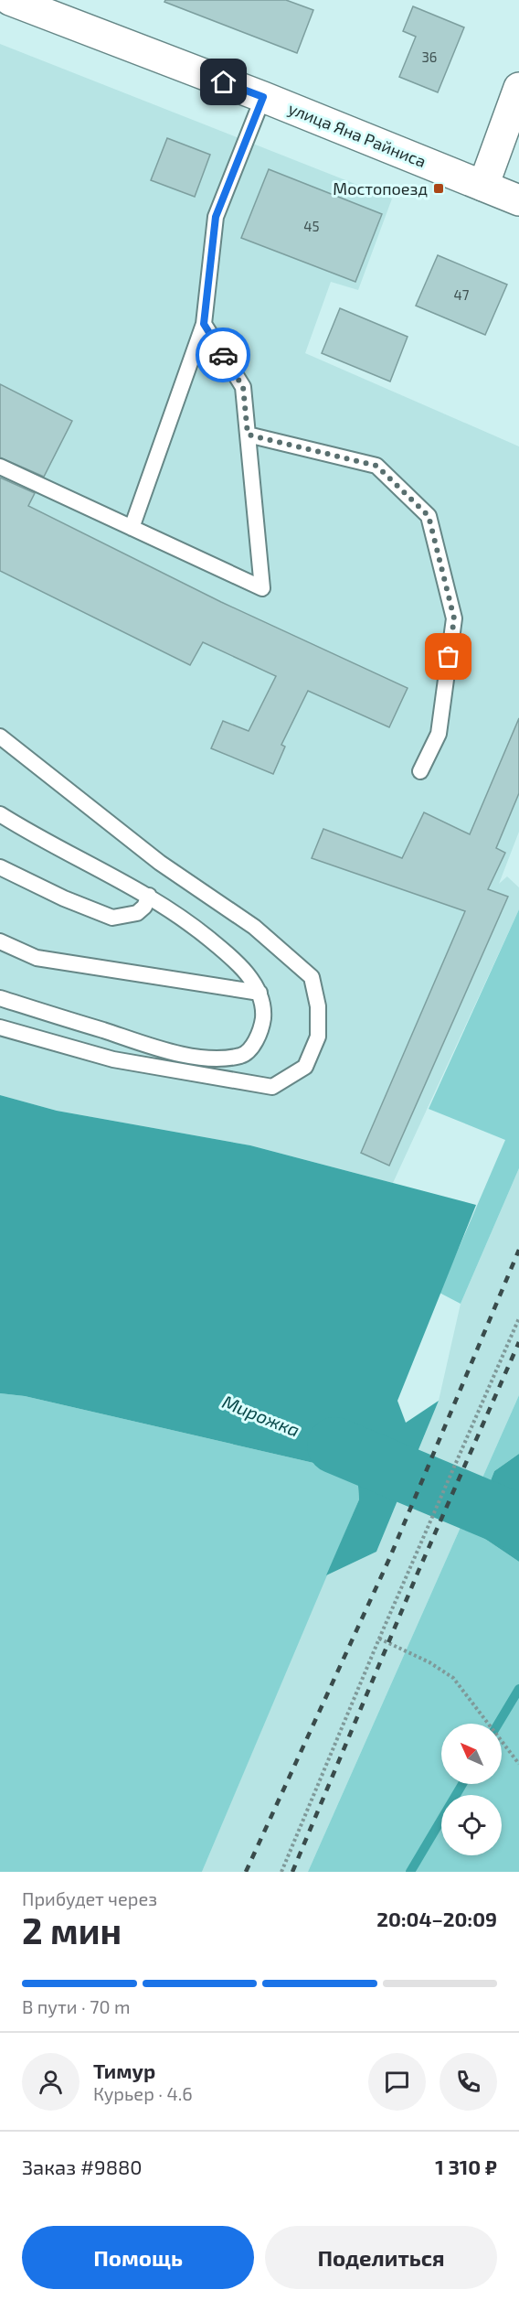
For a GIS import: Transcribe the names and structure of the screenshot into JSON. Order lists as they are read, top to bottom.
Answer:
{
  "streets": {
    "street": ["улица Яна Райниса"]
  },
  "water": ["Мирожка"],
  "places": {
    "transit": ["Мостопоезд"]
  },
  "house_numbers": ["36", "45", "47"],
  "north": "top left",
  "page": {
    "heading": ["2 мин", "Прибудет через", "20:04–20:09"],
    "panel": [
      "Тимур",
      "Курьер · 4.6",
      "Заказ #9880",
      "1 310 ₽"
    ],
    "bar": "В пути · 70 m",
    "buttons": ["Помощь", "Поделиться"]
  }
}
